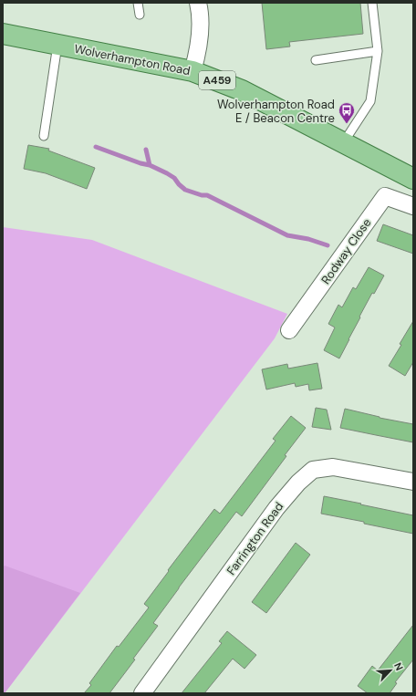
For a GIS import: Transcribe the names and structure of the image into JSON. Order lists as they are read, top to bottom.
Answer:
{
  "streets": {
    "main road": ["Wolverhampton Road", "A459"],
    "street": ["Rodway Close", "Farrington Road"]
  },
  "places": {
    "bus stop": ["Wolverhampton Road E / Beacon Centre"]
  },
  "north": "top right"
}
